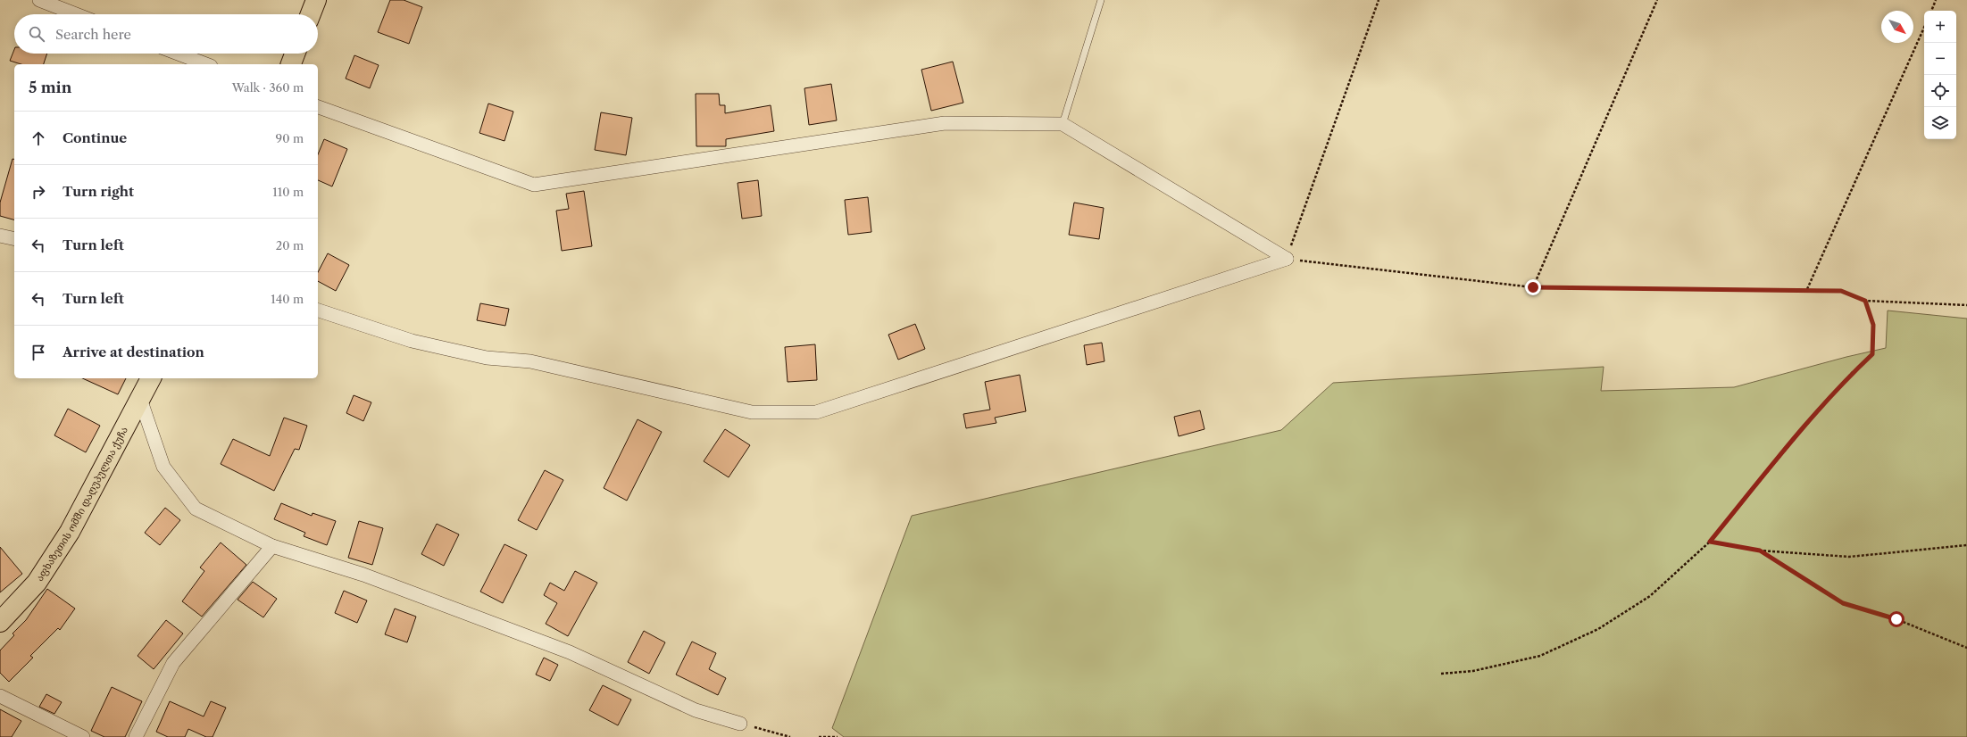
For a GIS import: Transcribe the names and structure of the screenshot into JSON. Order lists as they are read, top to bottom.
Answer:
{
  "streets": {
    "main road": ["აფხაზეთის ომში დაღუპულთა ქუჩა"]
  },
  "north": "bottom right",
  "page": {
    "map_buttons": ["+", "−"],
    "search": "Search here",
    "heading": ["5 min", "Walk · 360 m"],
    "list": [
      ["Continue", "90 m"],
      ["Turn right", "110 m"],
      ["Turn left", "20 m"],
      ["Turn left", "140 m"],
      "Arrive at destination"
    ]
  }
}
